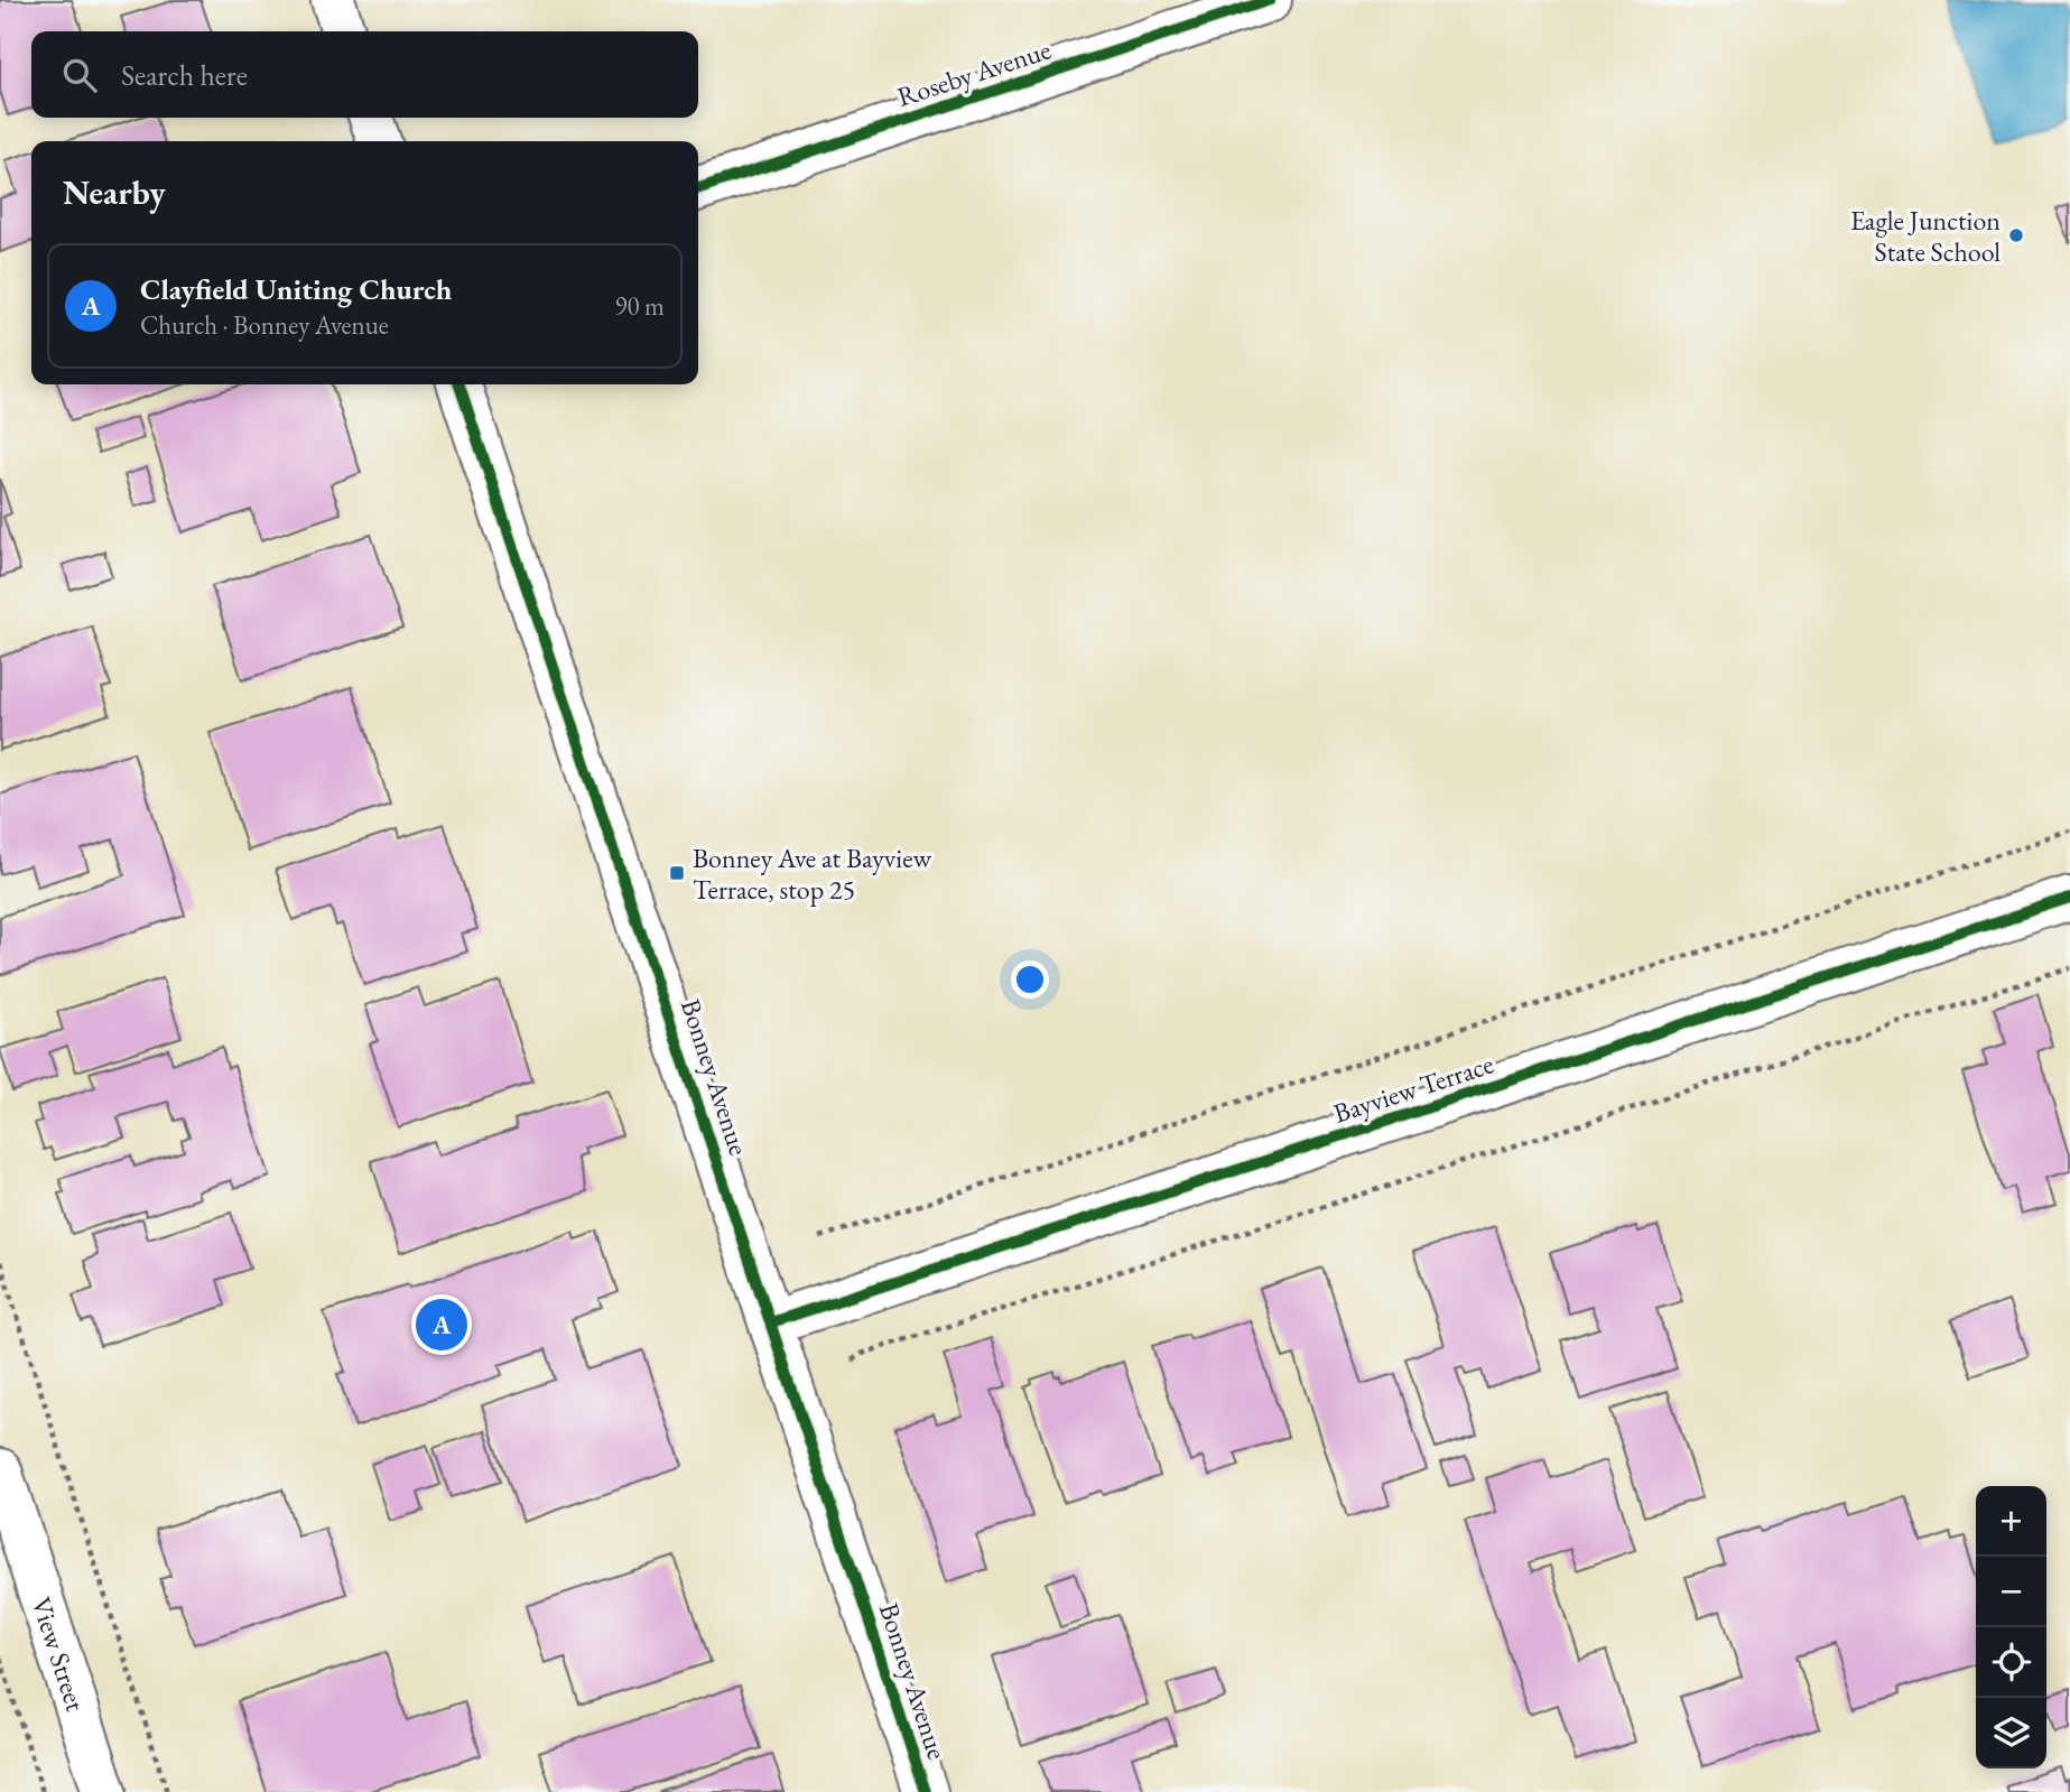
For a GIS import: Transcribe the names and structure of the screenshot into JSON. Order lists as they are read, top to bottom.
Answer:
{
  "streets": {
    "street": [
      "Roseby Avenue",
      "Bonney Avenue",
      "Bayview Terrace",
      "View Street"
    ]
  },
  "crossings": [
    ["Bonney Avenue", "Bayview Terrace"]
  ],
  "places": {
    "other": ["Eagle Junction State School"],
    "transit": ["Bonney Ave at Bayview Terrace, stop 25"]
  },
  "page": {
    "search": "Search here",
    "heading": "Nearby",
    "list": [
      {
        "mark": "A",
        "name": "Clayfield Uniting Church",
        "note": "Church · Bonney Avenue",
        "value": "90 m"
      }
    ],
    "pins": "A",
    "map_buttons": ["+", "−"]
  }
}
